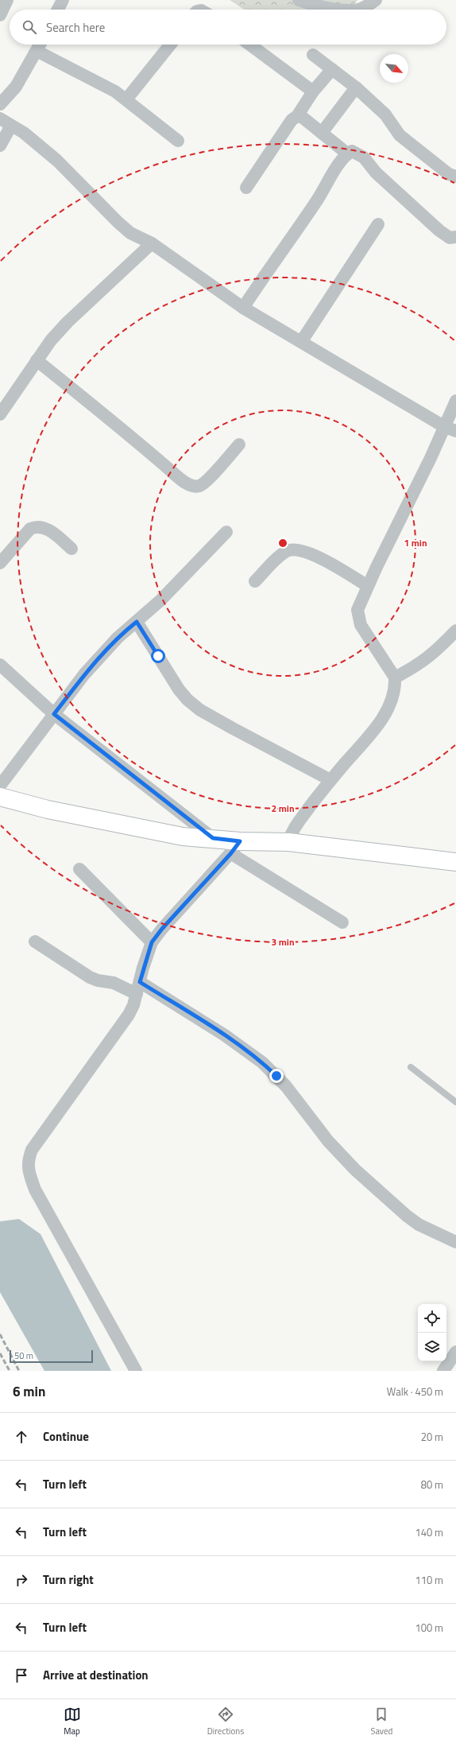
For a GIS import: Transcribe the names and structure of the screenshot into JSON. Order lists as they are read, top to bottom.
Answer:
{
  "scale_bar": "50 m",
  "north": "bottom right",
  "page": {
    "search": "Search here",
    "scale": "50 m",
    "heading": ["6 min", "Walk · 450 m"],
    "list": [
      ["Continue", "20 m"],
      ["Turn left", "80 m"],
      ["Turn left", "140 m"],
      ["Turn right", "110 m"],
      ["Turn left", "100 m"],
      "Arrive at destination"
    ],
    "nav": ["Map", "Directions", "Saved"]
  },
  "rings": ["1 min", "2 min", "3 min"]
}
